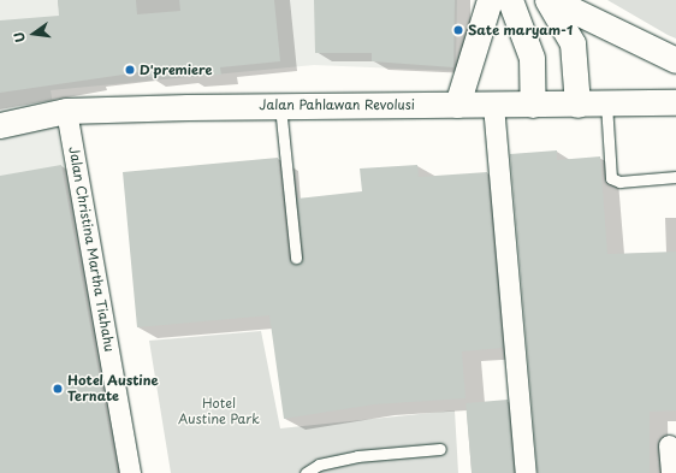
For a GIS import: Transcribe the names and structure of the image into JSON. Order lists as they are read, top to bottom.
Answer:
{
  "streets": {
    "street": ["Jalan Pahlawan Revolusi", "Jalan Christina Martha Tiahahu"]
  },
  "crossings": [
    ["Jalan Pahlawan Revolusi", "Jalan Christina Martha Tiahahu"]
  ],
  "parks": ["Hotel Austine Park"],
  "places": ["Sate maryam-1", "D'premiere", "Hotel Austine Ternate"],
  "north": "left"
}
